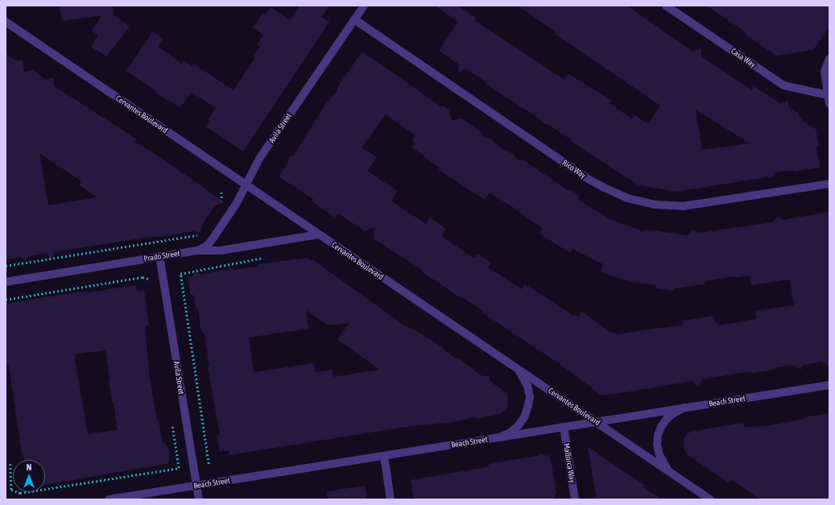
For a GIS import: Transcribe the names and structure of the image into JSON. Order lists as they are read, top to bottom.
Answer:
{
  "streets": {
    "street": [
      "Casa Way",
      "Cervantes Boulevard",
      "Avila Street",
      "Rico Way",
      "Prado Street",
      "Beach Street",
      "Mallorca Way"
    ]
  },
  "crossings": [
    ["Cervantes Boulevard", "Avila Street"],
    ["Cervantes Boulevard", "Prado Street"],
    ["Cervantes Boulevard", "Beach Street"],
    ["Avila Street", "Rico Way"],
    ["Avila Street", "Prado Street"],
    ["Avila Street", "Beach Street"],
    ["Beach Street", "Mallorca Way"]
  ],
  "north": "top"
}
